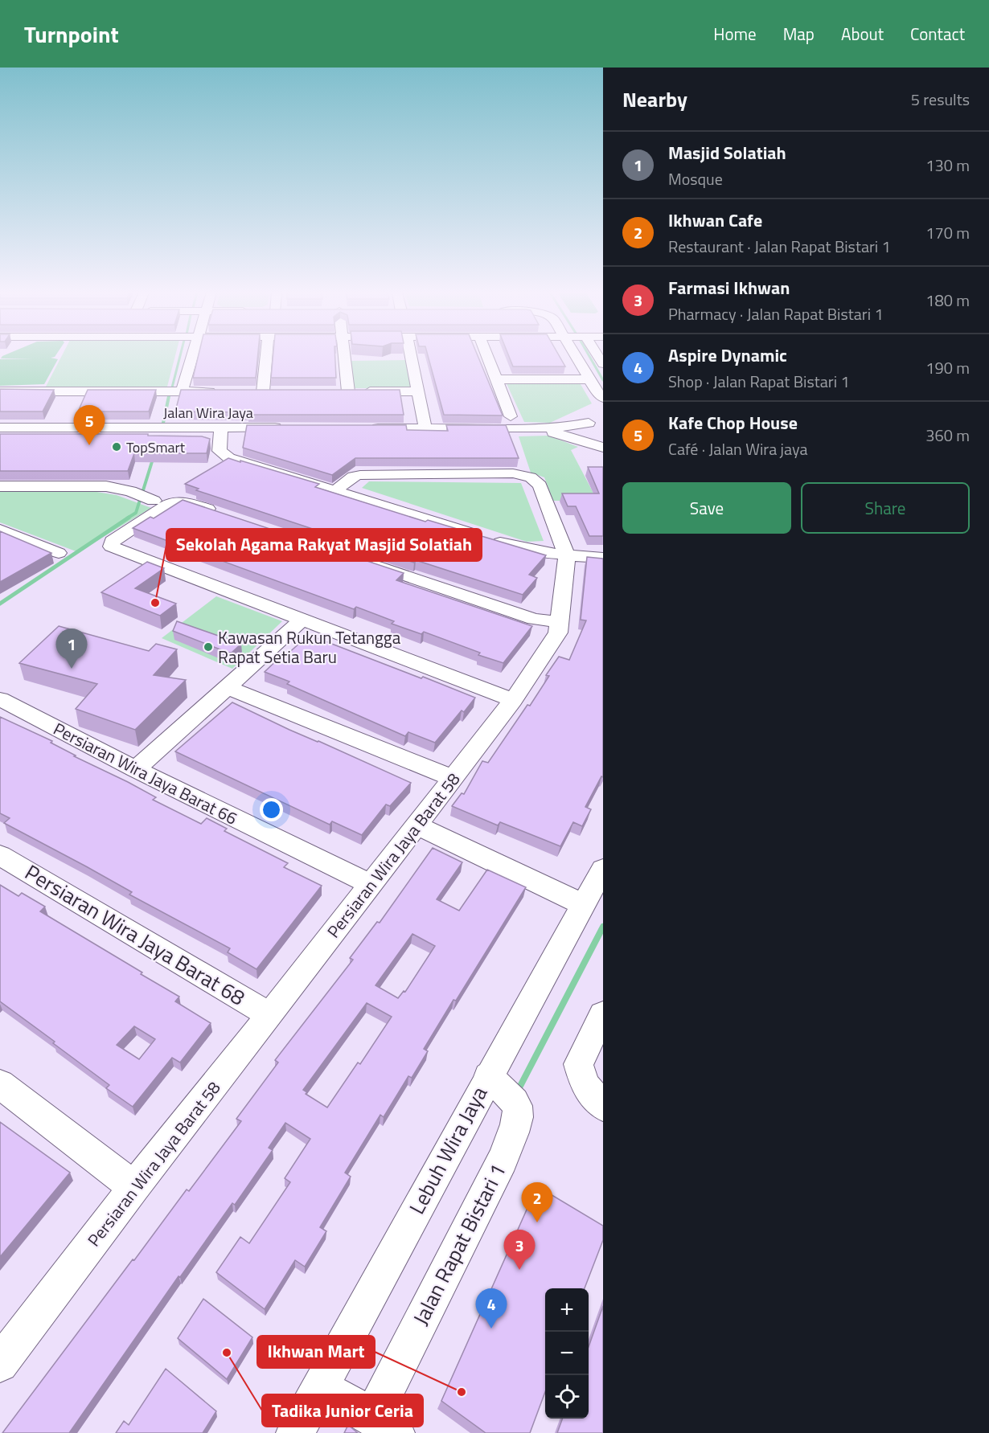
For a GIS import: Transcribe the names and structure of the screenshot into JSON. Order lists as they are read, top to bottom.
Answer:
{
  "streets": {
    "street": [
      "Jalan Wira Jaya",
      "Persiaran Wira Jaya Barat 66",
      "Persiaran Wira Jaya Barat 58",
      "Persiaran Wira Jaya Barat 68",
      "Lebuh Wira Jaya",
      "Jalan Rapat Bistari 1"
    ]
  },
  "crossings": [
    ["Persiaran Wira Jaya Barat 66", "Persiaran Wira Jaya Barat 58"],
    ["Persiaran Wira Jaya Barat 58", "Persiaran Wira Jaya Barat 68"],
    ["Lebuh Wira Jaya", "Jalan Rapat Bistari 1"]
  ],
  "places": [
    "TopSmart",
    "Sekolah Agama Rakyat Masjid Solatiah",
    "Kawasan Rukun Tetangga Rapat Setia Baru",
    "Tadika Junior Ceria",
    "Ikhwan Mart"
  ],
  "page": {
    "header": "Turnpoint",
    "nav": [
      "Home",
      "Map",
      "About",
      "Contact"
    ],
    "heading": ["Nearby", "5 results"],
    "list": [
      {
        "mark": "1",
        "name": "Masjid Solatiah",
        "note": "Mosque",
        "value": "130 m"
      },
      {
        "mark": "2",
        "name": "Ikhwan Cafe",
        "note": "Restaurant · Jalan Rapat Bistari 1",
        "value": "170 m"
      },
      {
        "mark": "3",
        "name": "Farmasi Ikhwan",
        "note": "Pharmacy · Jalan Rapat Bistari 1",
        "value": "180 m"
      },
      {
        "mark": "4",
        "name": "Aspire Dynamic",
        "note": "Shop · Jalan Rapat Bistari 1",
        "value": "190 m"
      },
      {
        "mark": "5",
        "name": "Kafe Chop House",
        "note": "Café · Jalan Wira jaya",
        "value": "360 m"
      }
    ],
    "pins": [
      "5",
      "1",
      "2",
      "3",
      "4"
    ],
    "buttons": ["Save", "Share"],
    "map_buttons": ["+", "−"]
  }
}
